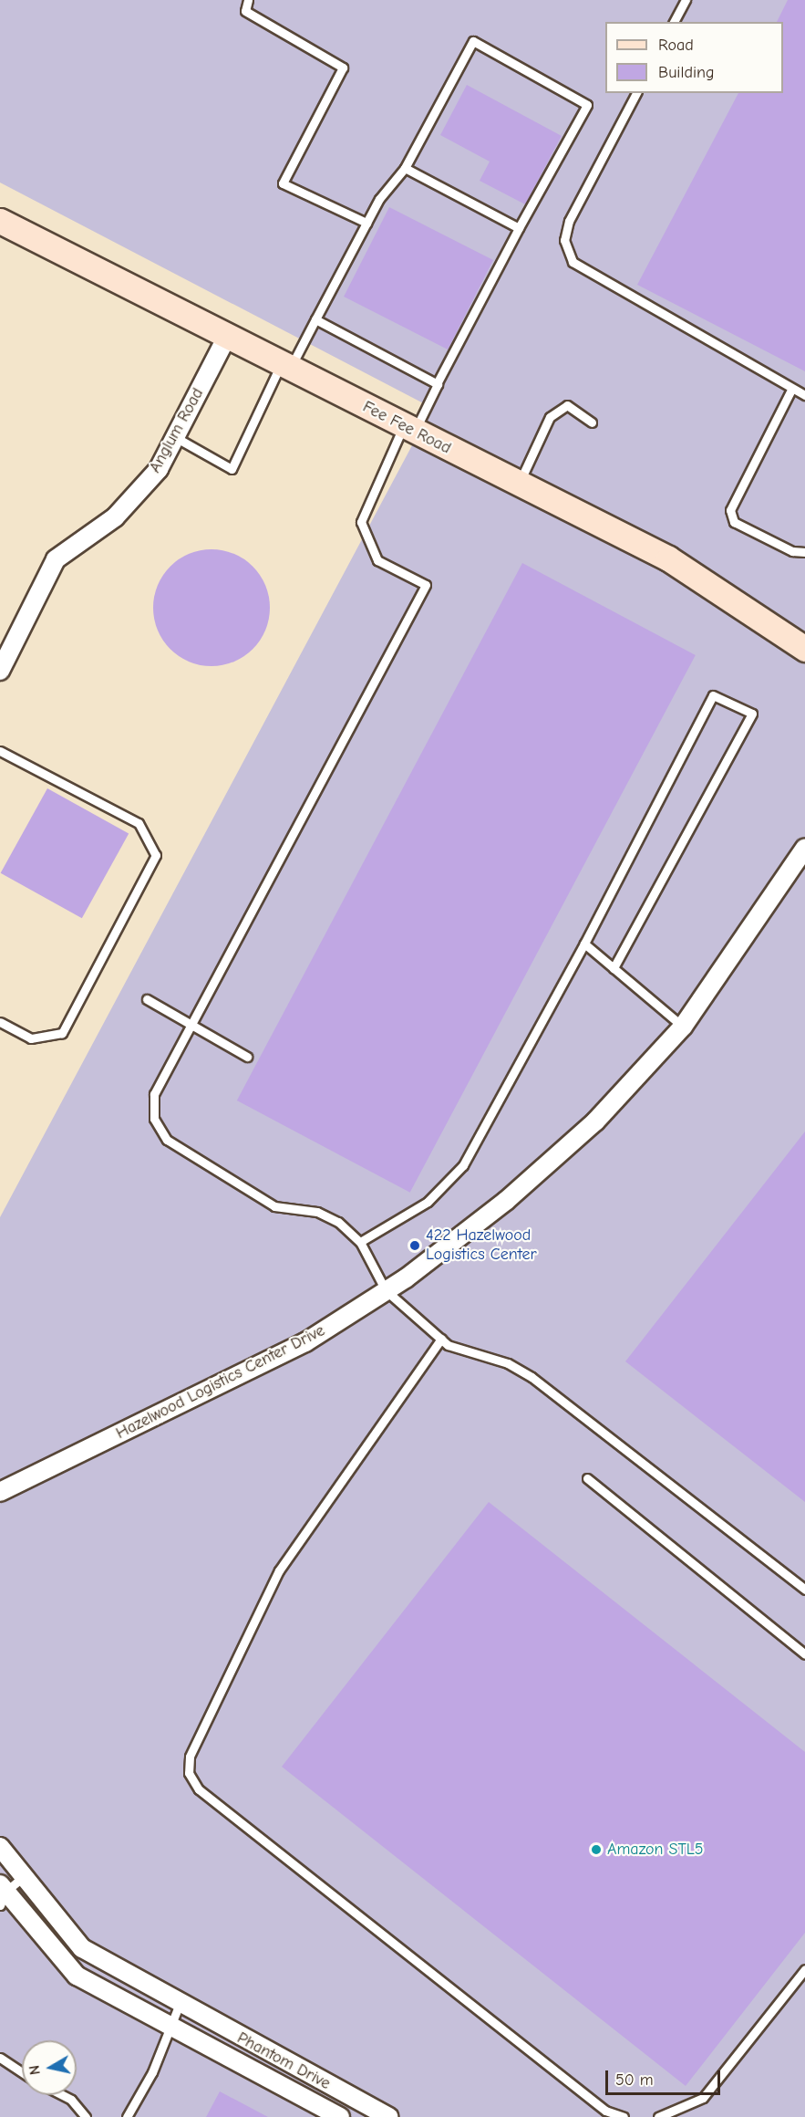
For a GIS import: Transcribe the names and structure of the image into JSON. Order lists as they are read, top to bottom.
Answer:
{
  "streets": {
    "street": [
      "Fee Fee Road",
      "Anglum Road",
      "Hazelwood Logistics Center Drive",
      "Phantom Drive"
    ]
  },
  "crossings": [
    ["Fee Fee Road", "Anglum Road"]
  ],
  "places": ["422 Hazelwood Logistics Center", "Amazon STL5"],
  "legend": ["Road", "Building"],
  "scale_bar": "50 m",
  "north": "left"
}
